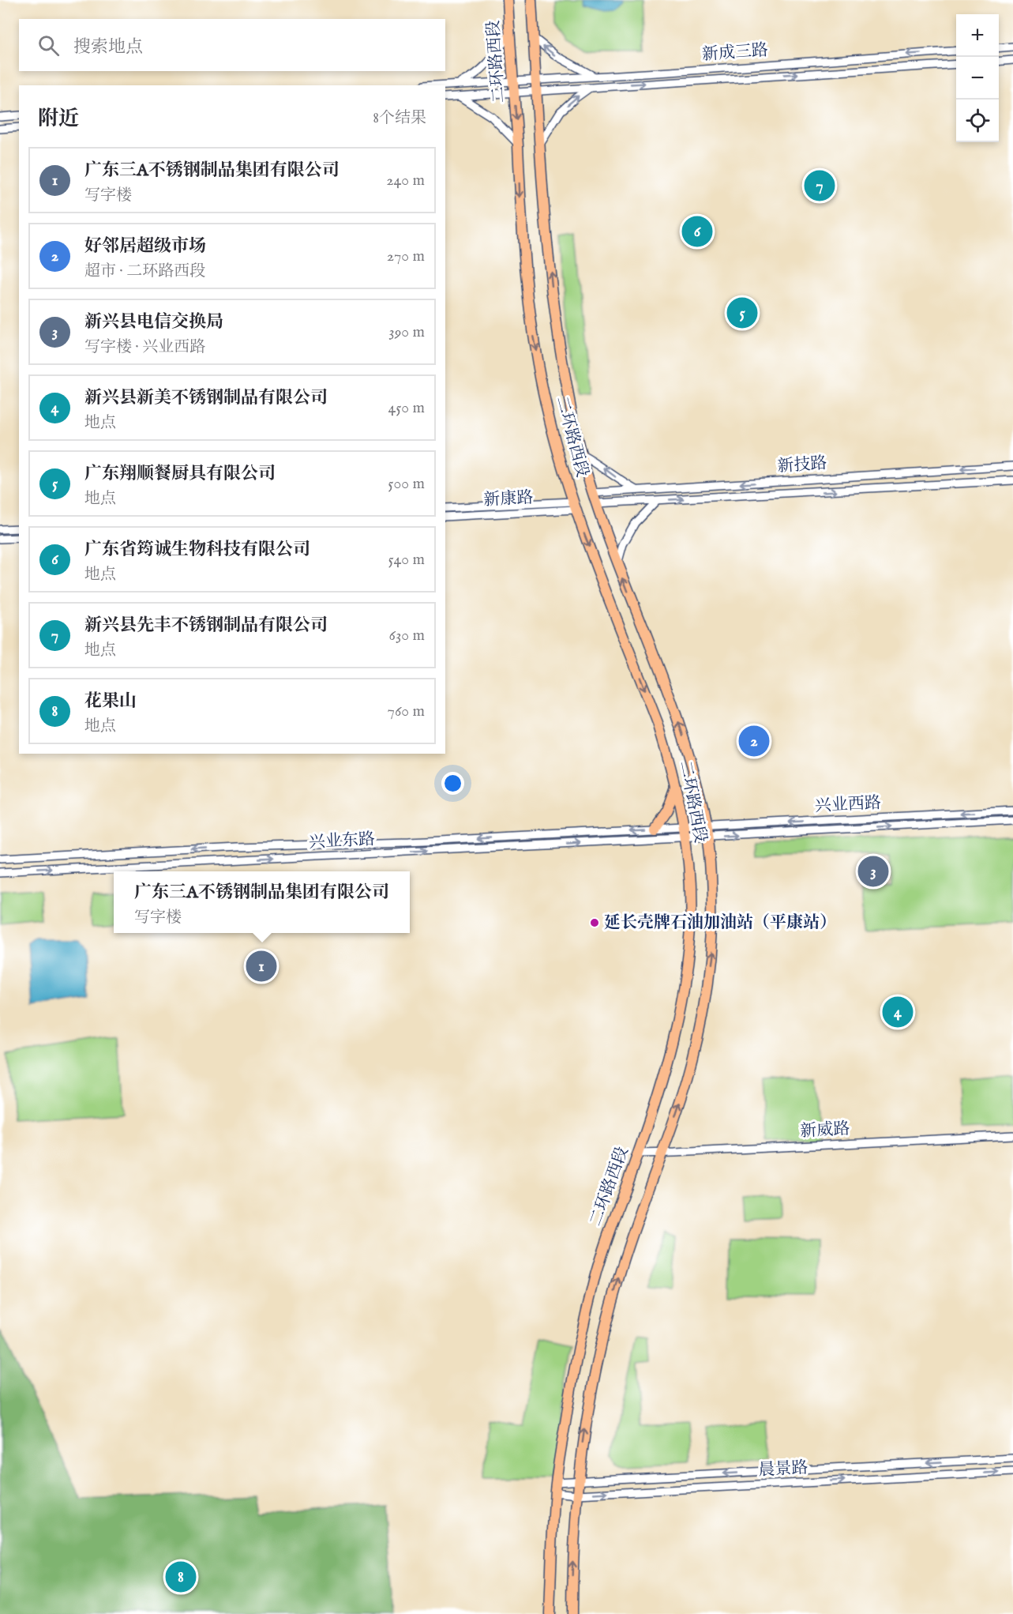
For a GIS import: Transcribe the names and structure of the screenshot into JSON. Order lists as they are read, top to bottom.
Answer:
{
  "streets": {
    "main road": ["二环路西段"],
    "street": [
      "新成三路",
      "新技路",
      "新康路",
      "兴业西路",
      "兴业东路",
      "新威路",
      "晨景路"
    ]
  },
  "crossings": [
    ["新成三路", "二环路西段"],
    ["二环路西段", "新技路"],
    ["二环路西段", "新康路"],
    ["二环路西段", "兴业西路"],
    ["二环路西段", "兴业东路"],
    ["二环路西段", "新威路"],
    ["二环路西段", "晨景路"],
    ["兴业西路", "兴业东路"]
  ],
  "places": ["延长壳牌石油加油站（平康站）"],
  "page": {
    "map_buttons": ["+", "−"],
    "search": "搜索地点",
    "heading": ["附近", "8个结果"],
    "list": [
      {
        "mark": "1",
        "name": "广东三A不锈钢制品集团有限公司",
        "note": "写字楼",
        "value": "240 m"
      },
      {
        "mark": "2",
        "name": "好邻居超级市场",
        "note": "超市 · 二环路西段",
        "value": "270 m"
      },
      {
        "mark": "3",
        "name": "新兴县电信交换局",
        "note": "写字楼 · 兴业西路",
        "value": "390 m"
      },
      {
        "mark": "4",
        "name": "新兴县新美不锈钢制品有限公司",
        "note": "地点",
        "value": "450 m"
      },
      {
        "mark": "5",
        "name": "广东翔顺餐厨具有限公司",
        "note": "地点",
        "value": "500 m"
      },
      {
        "mark": "6",
        "name": "广东省筠诚生物科技有限公司",
        "note": "地点",
        "value": "540 m"
      },
      {
        "mark": "7",
        "name": "新兴县先丰不锈钢制品有限公司",
        "note": "地点",
        "value": "630 m"
      },
      {
        "mark": "8",
        "name": "花果山",
        "note": "地点",
        "value": "760 m"
      }
    ],
    "pins": [
      "7",
      "6",
      "5",
      "2",
      "3",
      "1",
      "4",
      "8"
    ],
    "popup": ["广东三A不锈钢制品集团有限公司", "写字楼"]
  }
}
